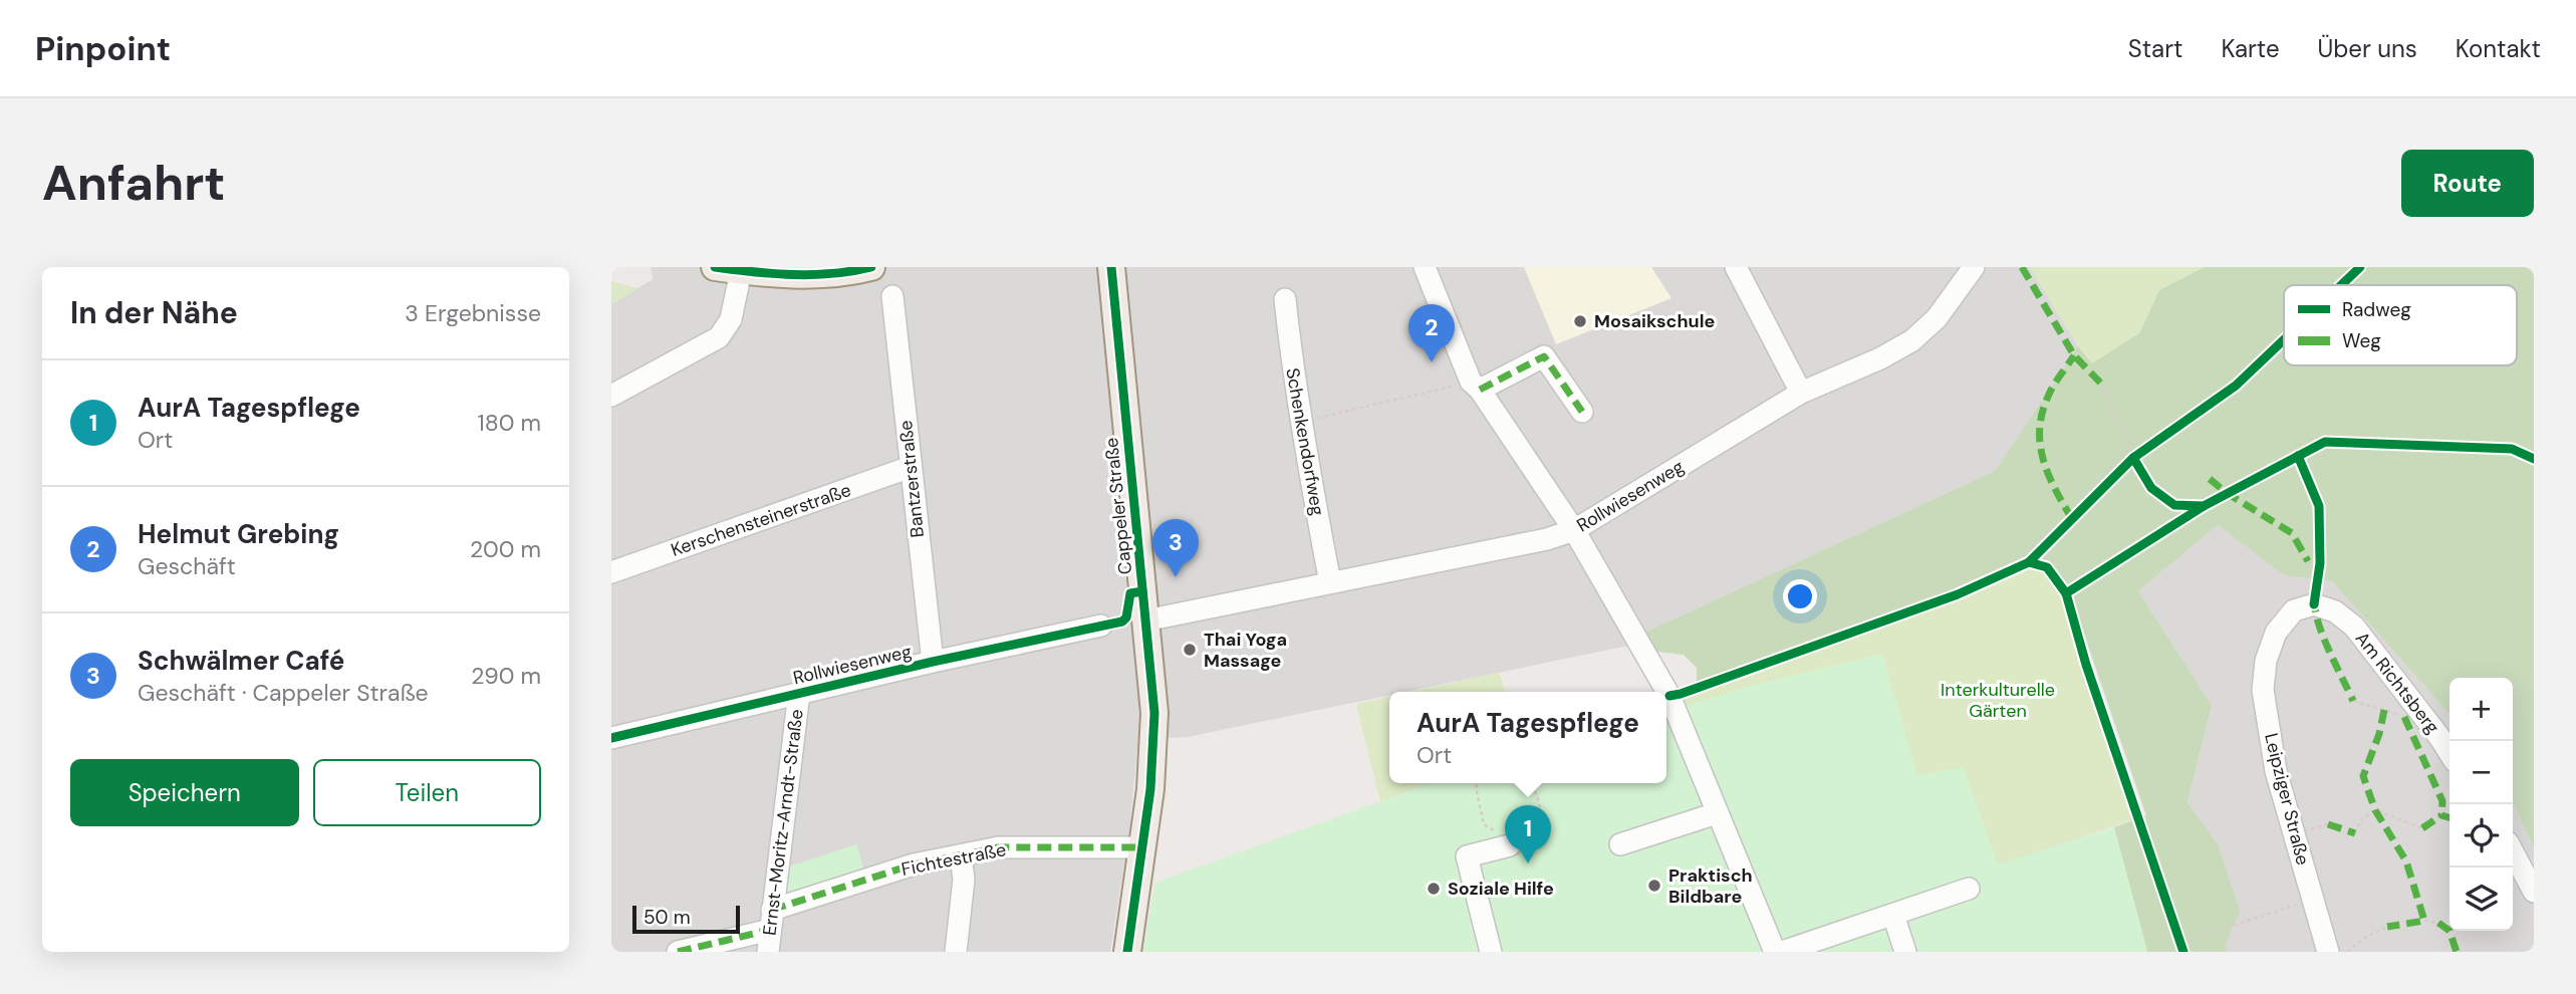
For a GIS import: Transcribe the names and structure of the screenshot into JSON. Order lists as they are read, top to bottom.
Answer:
{
  "streets": {
    "main road": ["Cappeler Straße"],
    "street": [
      "Schenkendorfweg",
      "Bantzerstraße",
      "Rollwiesenweg",
      "Kerschensteinerstraße",
      "Am Richtsberg",
      "Leipziger Straße",
      "Ernst-Moritz-Arndt-Straße",
      "Fichtestraße"
    ]
  },
  "crossings": [
    ["Schenkendorfweg", "Rollwiesenweg"],
    ["Bantzerstraße", "Rollwiesenweg"],
    ["Bantzerstraße", "Kerschensteinerstraße"],
    ["Rollwiesenweg", "Cappeler Straße"],
    ["Rollwiesenweg", "Ernst-Moritz-Arndt-Straße"],
    ["Cappeler Straße", "Fichtestraße"],
    ["Am Richtsberg", "Leipziger Straße"],
    ["Ernst-Moritz-Arndt-Straße", "Fichtestraße"]
  ],
  "parks": ["Interkulturelle Gärten"],
  "places": [
    "Mosaikschule",
    "Thai Yoga Massage",
    "Praktisch Bildbare",
    "Soziale Hilfe"
  ],
  "legend": ["Radweg", "Weg"],
  "scale_bar": "50 m",
  "page": {
    "header": "Pinpoint",
    "nav": [
      "Start",
      "Karte",
      "Über uns",
      "Kontakt"
    ],
    "buttons": [
      "Route",
      ["Speichern", "Teilen"]
    ],
    "title": "Anfahrt",
    "heading": ["In der Nähe", "3 Ergebnisse"],
    "pins": ["2", "3", "1"],
    "list": [
      {
        "mark": "1",
        "name": "AurA Tagespflege",
        "note": "Ort",
        "value": "180 m"
      },
      {
        "mark": "2",
        "name": "Helmut Grebing",
        "note": "Geschäft",
        "value": "200 m"
      },
      {
        "mark": "3",
        "name": "Schwälmer Café",
        "note": "Geschäft · Cappeler Straße",
        "value": "290 m"
      }
    ],
    "map_buttons": ["+", "−"],
    "popup": ["AurA Tagespflege", "Ort"],
    "scale": "50 m"
  }
}
